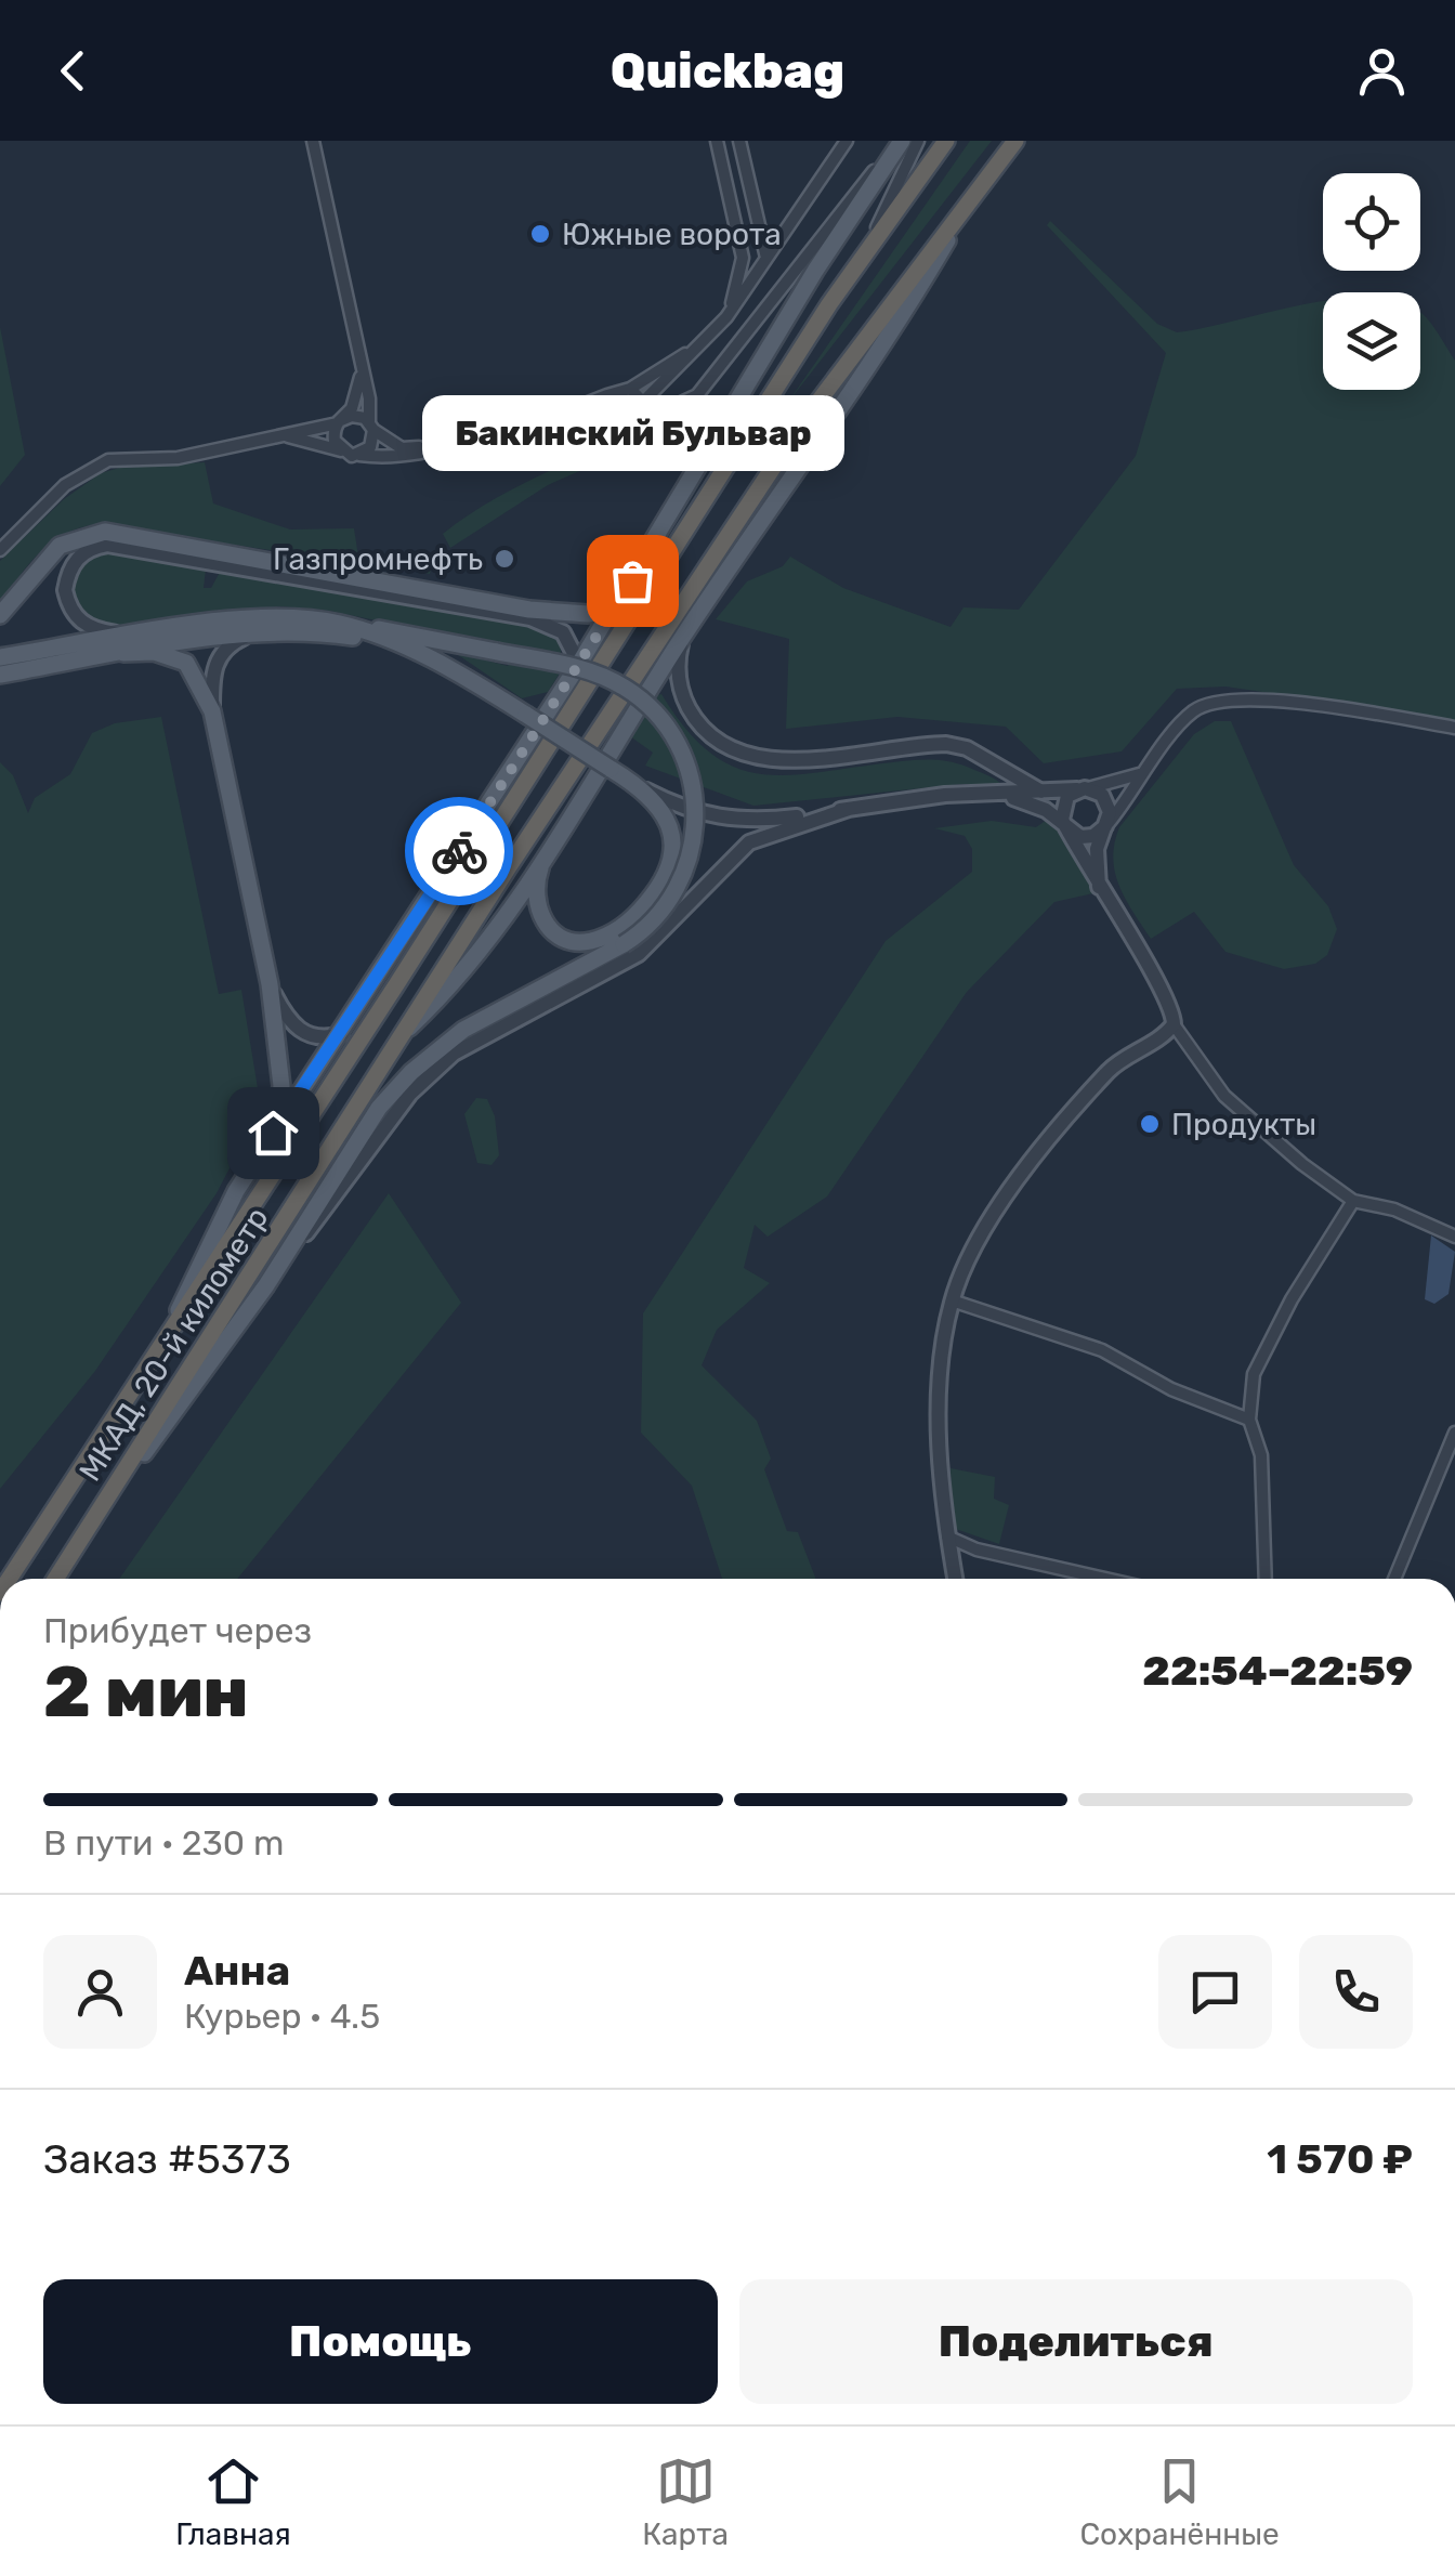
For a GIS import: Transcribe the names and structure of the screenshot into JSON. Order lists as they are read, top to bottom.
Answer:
{
  "streets": {
    "highway": ["МКАД, 20-й километр"]
  },
  "places": [
    "Южные ворота",
    "Газпромнефть",
    "Бакинский Бульвар",
    "Продукты"
  ],
  "page": {
    "header": "Quickbag",
    "bubble": "Бакинский Бульвар",
    "heading": ["2 мин", "Прибудет через", "22:54–22:59"],
    "panel": [
      "Анна",
      "Курьер · 4.5",
      "Заказ #5373",
      "1 570 ₽"
    ],
    "bar": "В пути · 230 m",
    "buttons": ["Помощь", "Поделиться"],
    "tabs": ["Главная", "Карта", "Сохранённые"]
  }
}
